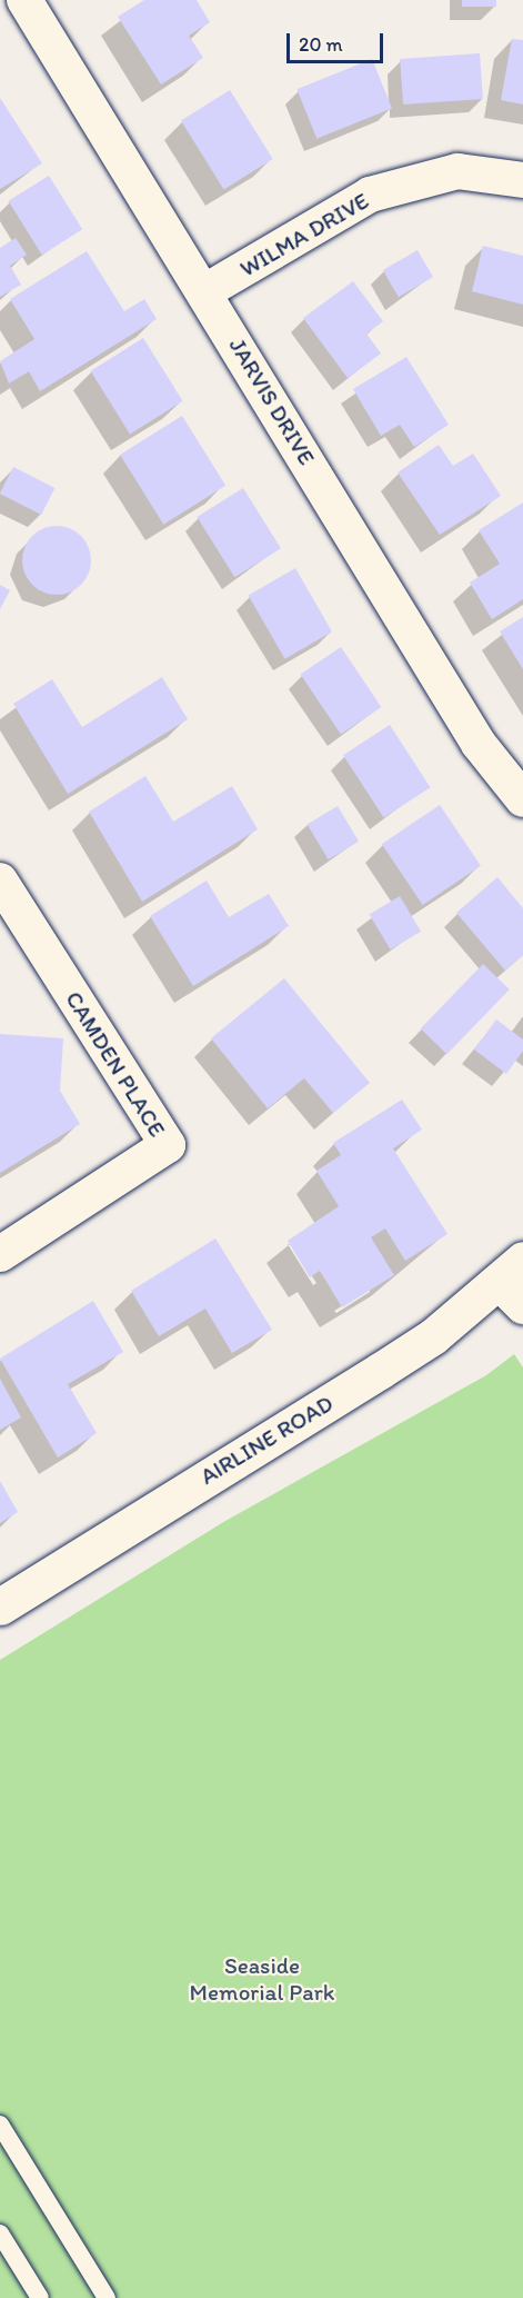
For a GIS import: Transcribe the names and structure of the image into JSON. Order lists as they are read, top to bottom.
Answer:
{
  "streets": {
    "main road": ["AIRLINE ROAD"],
    "street": ["WILMA DRIVE", "JARVIS DRIVE", "CAMDEN PLACE"]
  },
  "crossings": [
    ["WILMA DRIVE", "JARVIS DRIVE"]
  ],
  "parks": ["Seaside Memorial Park"],
  "scale_bar": "20 m"
}
